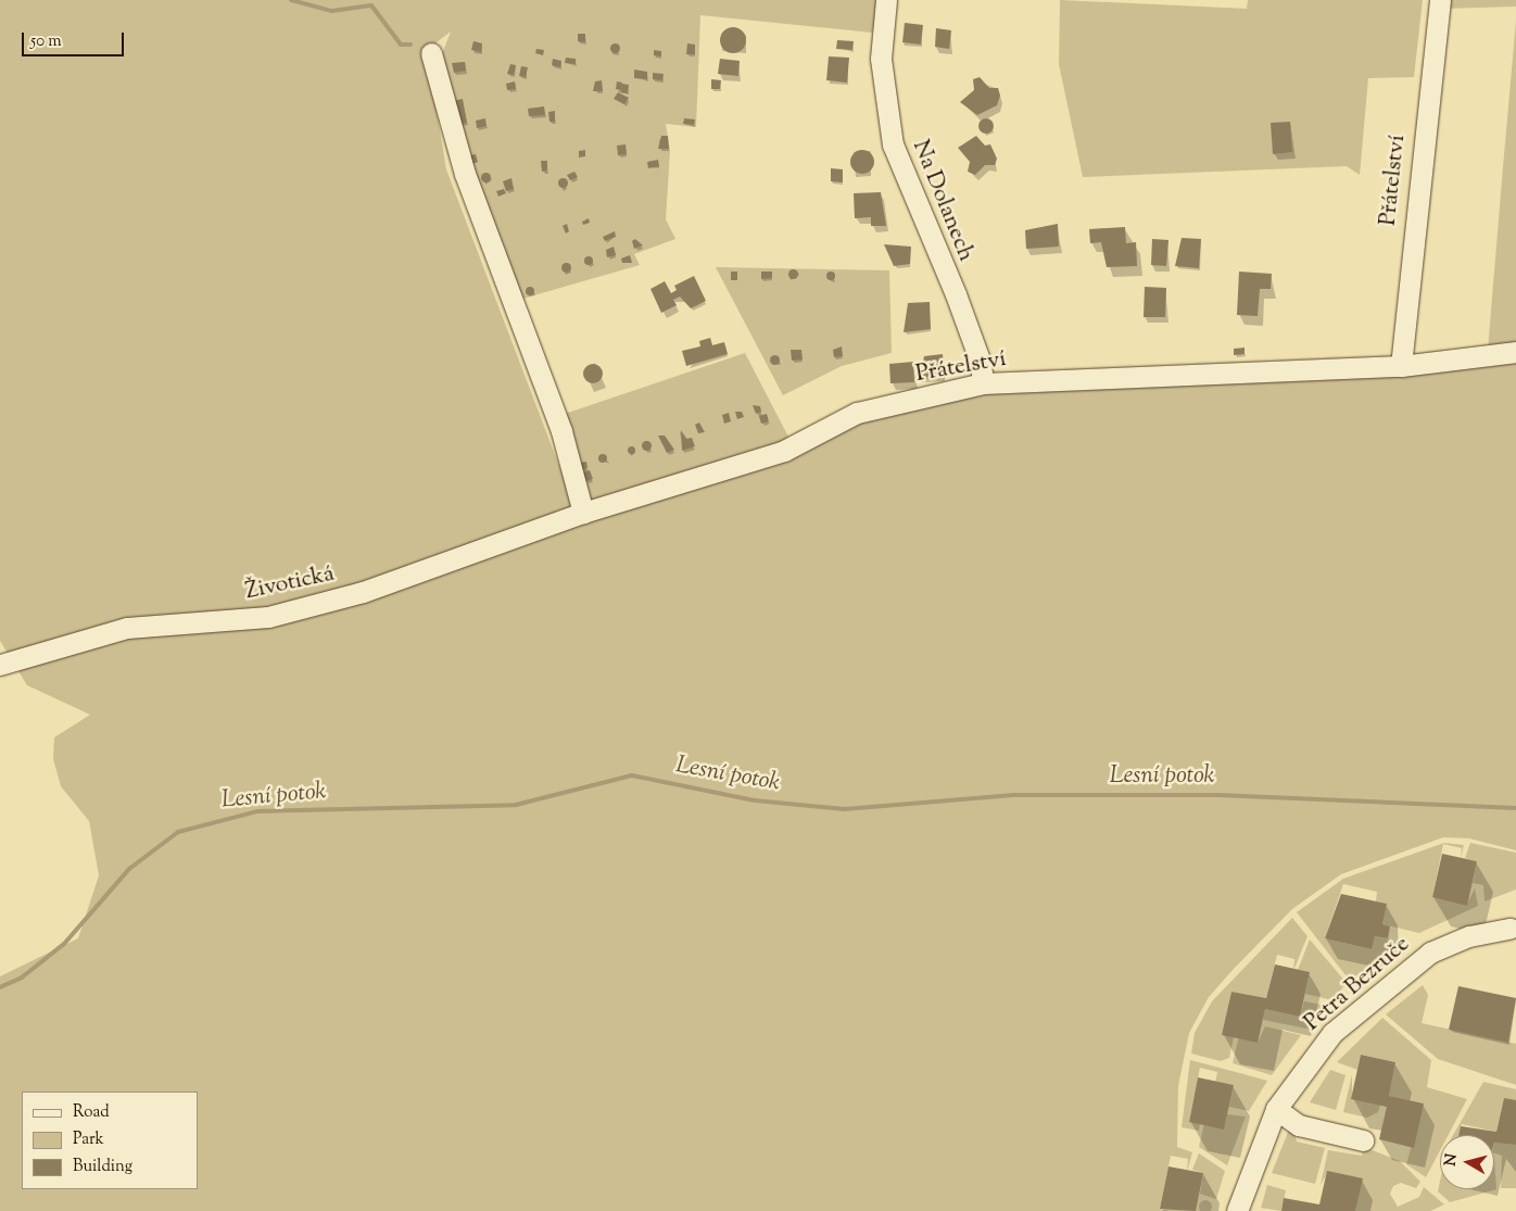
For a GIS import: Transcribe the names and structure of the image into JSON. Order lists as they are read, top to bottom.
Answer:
{
  "streets": {
    "street": [
      "Přátelství",
      "Na Dolanech",
      "Životická",
      "Petra Bezruče"
    ]
  },
  "crossings": [
    ["Přátelství", "Na Dolanech"],
    ["Přátelství", "Životická"]
  ],
  "water": ["Lesní potok"],
  "legend": ["Road", "Park", "Building"],
  "scale_bar": "50 m",
  "north": "left"
}
